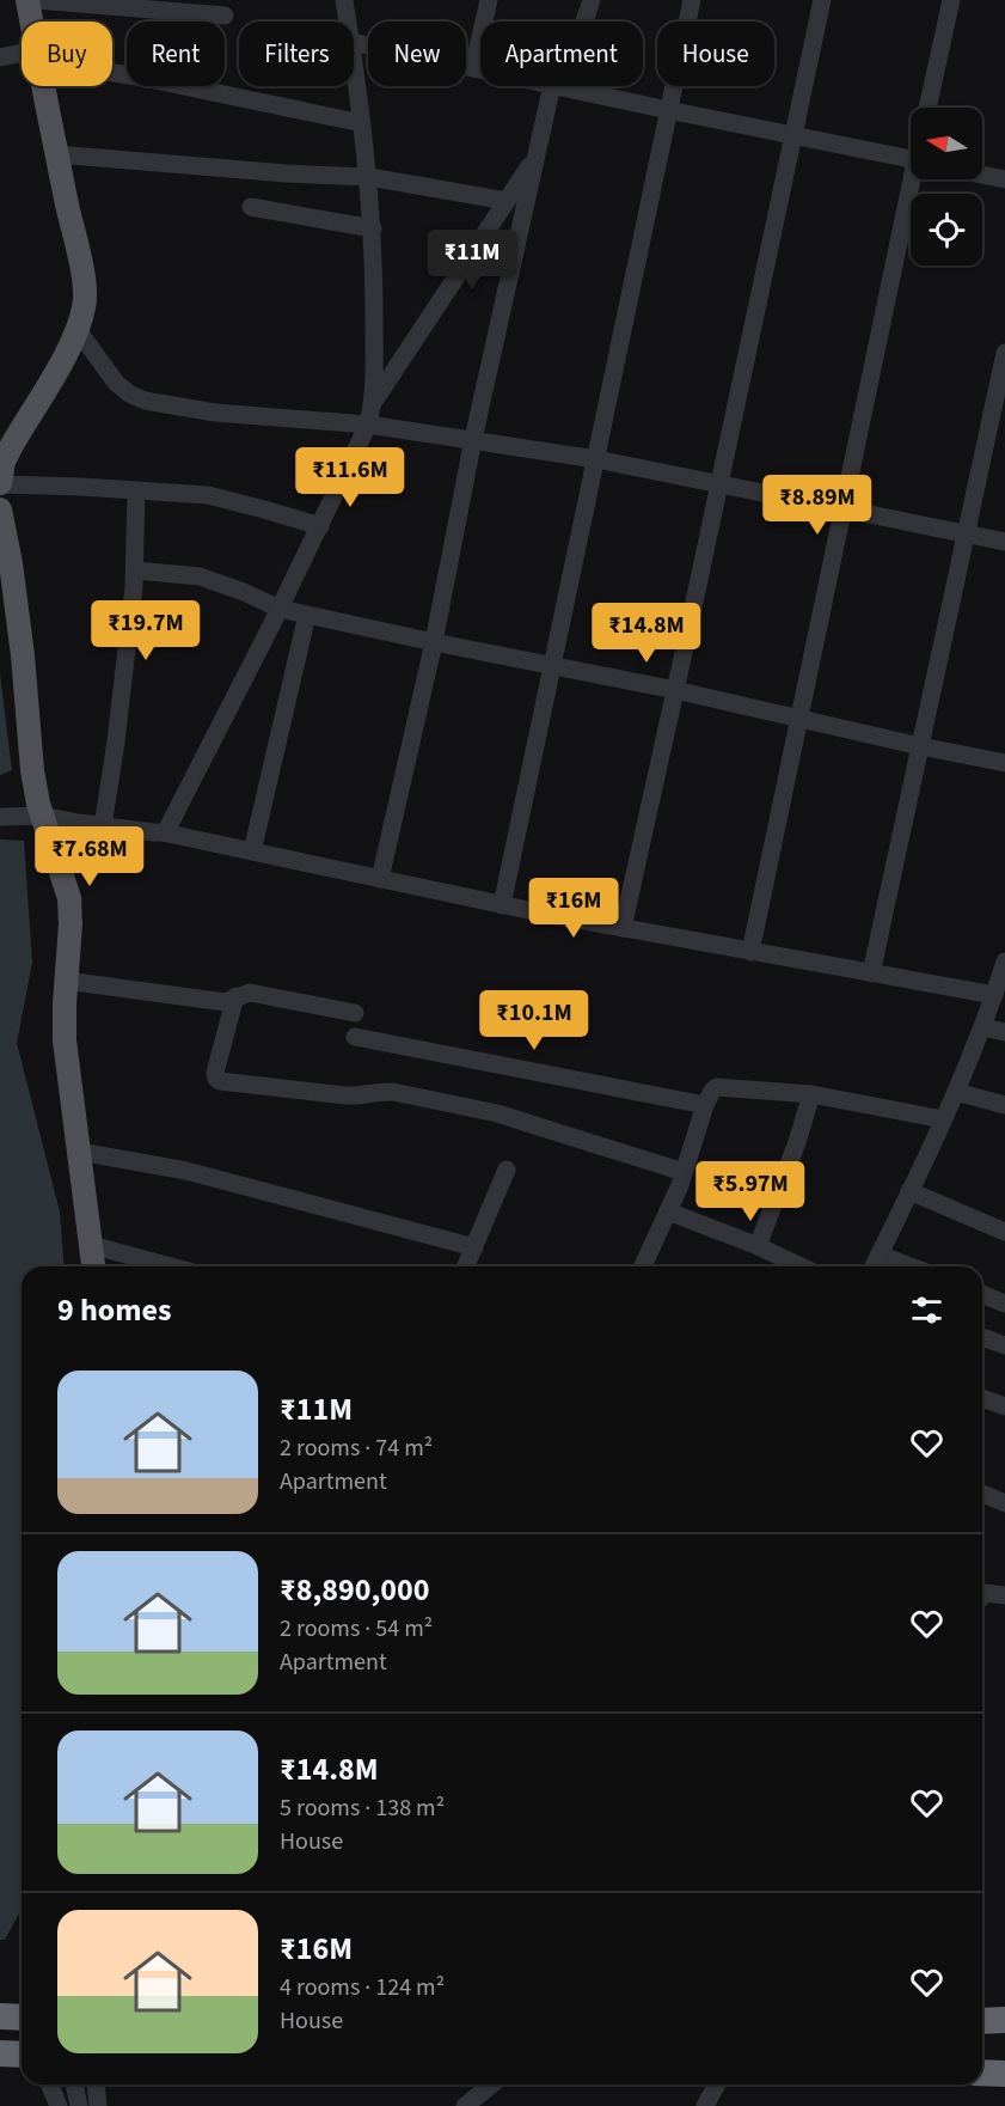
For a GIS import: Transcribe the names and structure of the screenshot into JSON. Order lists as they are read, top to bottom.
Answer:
{
  "north": "left",
  "page": {
    "chip": [
      "Buy",
      "Rent",
      "Filters",
      "New",
      "Apartment",
      "House"
    ],
    "price": [
      "₹11M",
      "₹11.6M",
      "₹8.89M",
      "₹19.7M",
      "₹14.8M",
      "₹7.68M",
      "₹16M",
      "₹10.1M",
      "₹5.97M"
    ],
    "heading": "9 homes",
    "list": [
      {
        "name": "₹11M",
        "note": "2 rooms · 74 m² · Apartment"
      },
      {
        "name": "₹8,890,000",
        "note": "2 rooms · 54 m² · Apartment"
      },
      {
        "name": "₹14.8M",
        "note": "5 rooms · 138 m² · House"
      },
      {
        "name": "₹16M",
        "note": "4 rooms · 124 m² · House"
      }
    ]
  }
}
